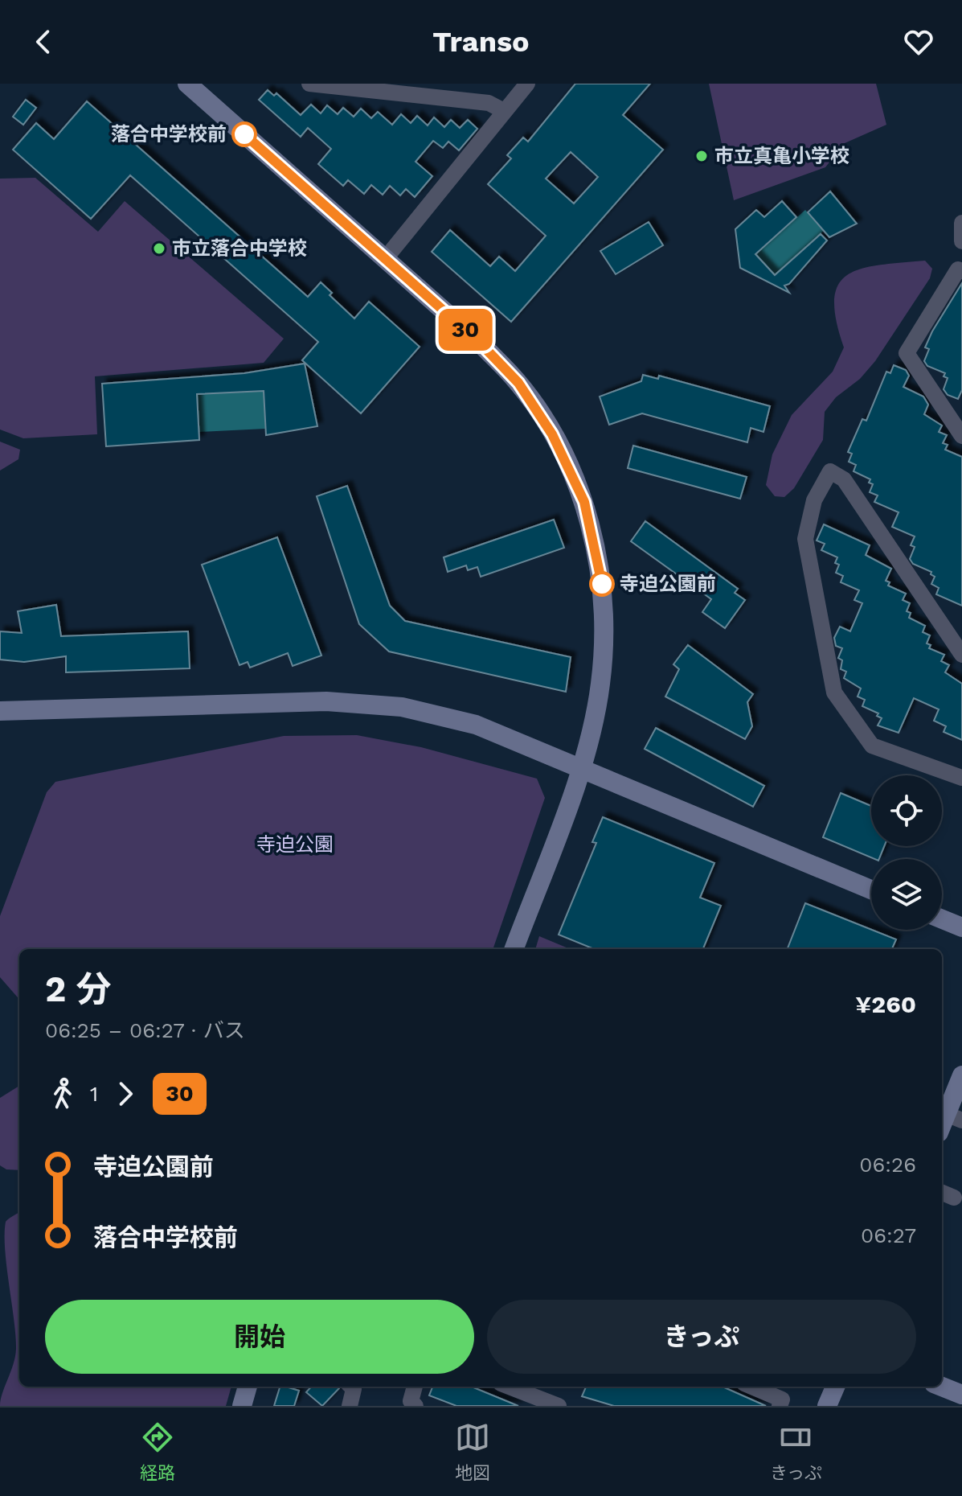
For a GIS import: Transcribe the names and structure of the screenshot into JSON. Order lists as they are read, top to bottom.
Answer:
{
  "parks": ["寺迫公園"],
  "places": [
    "落合中学校前",
    "市立真亀小学校",
    "市立落合中学校",
    "寺迫公園前"
  ],
  "lines": ["bus line 30"],
  "page": {
    "header": "Transo",
    "on_map": "30",
    "heading": ["2 分", "06:25 – 06:27 · バス", "¥260"],
    "legs": ["1", "30"],
    "list": [
      {
        "name": "寺迫公園前",
        "value": "06:26"
      },
      {
        "name": "落合中学校前",
        "value": "06:27"
      }
    ],
    "buttons": ["開始", "きっぷ"],
    "tabs": ["経路", "地図", "きっぷ"]
  }
}
